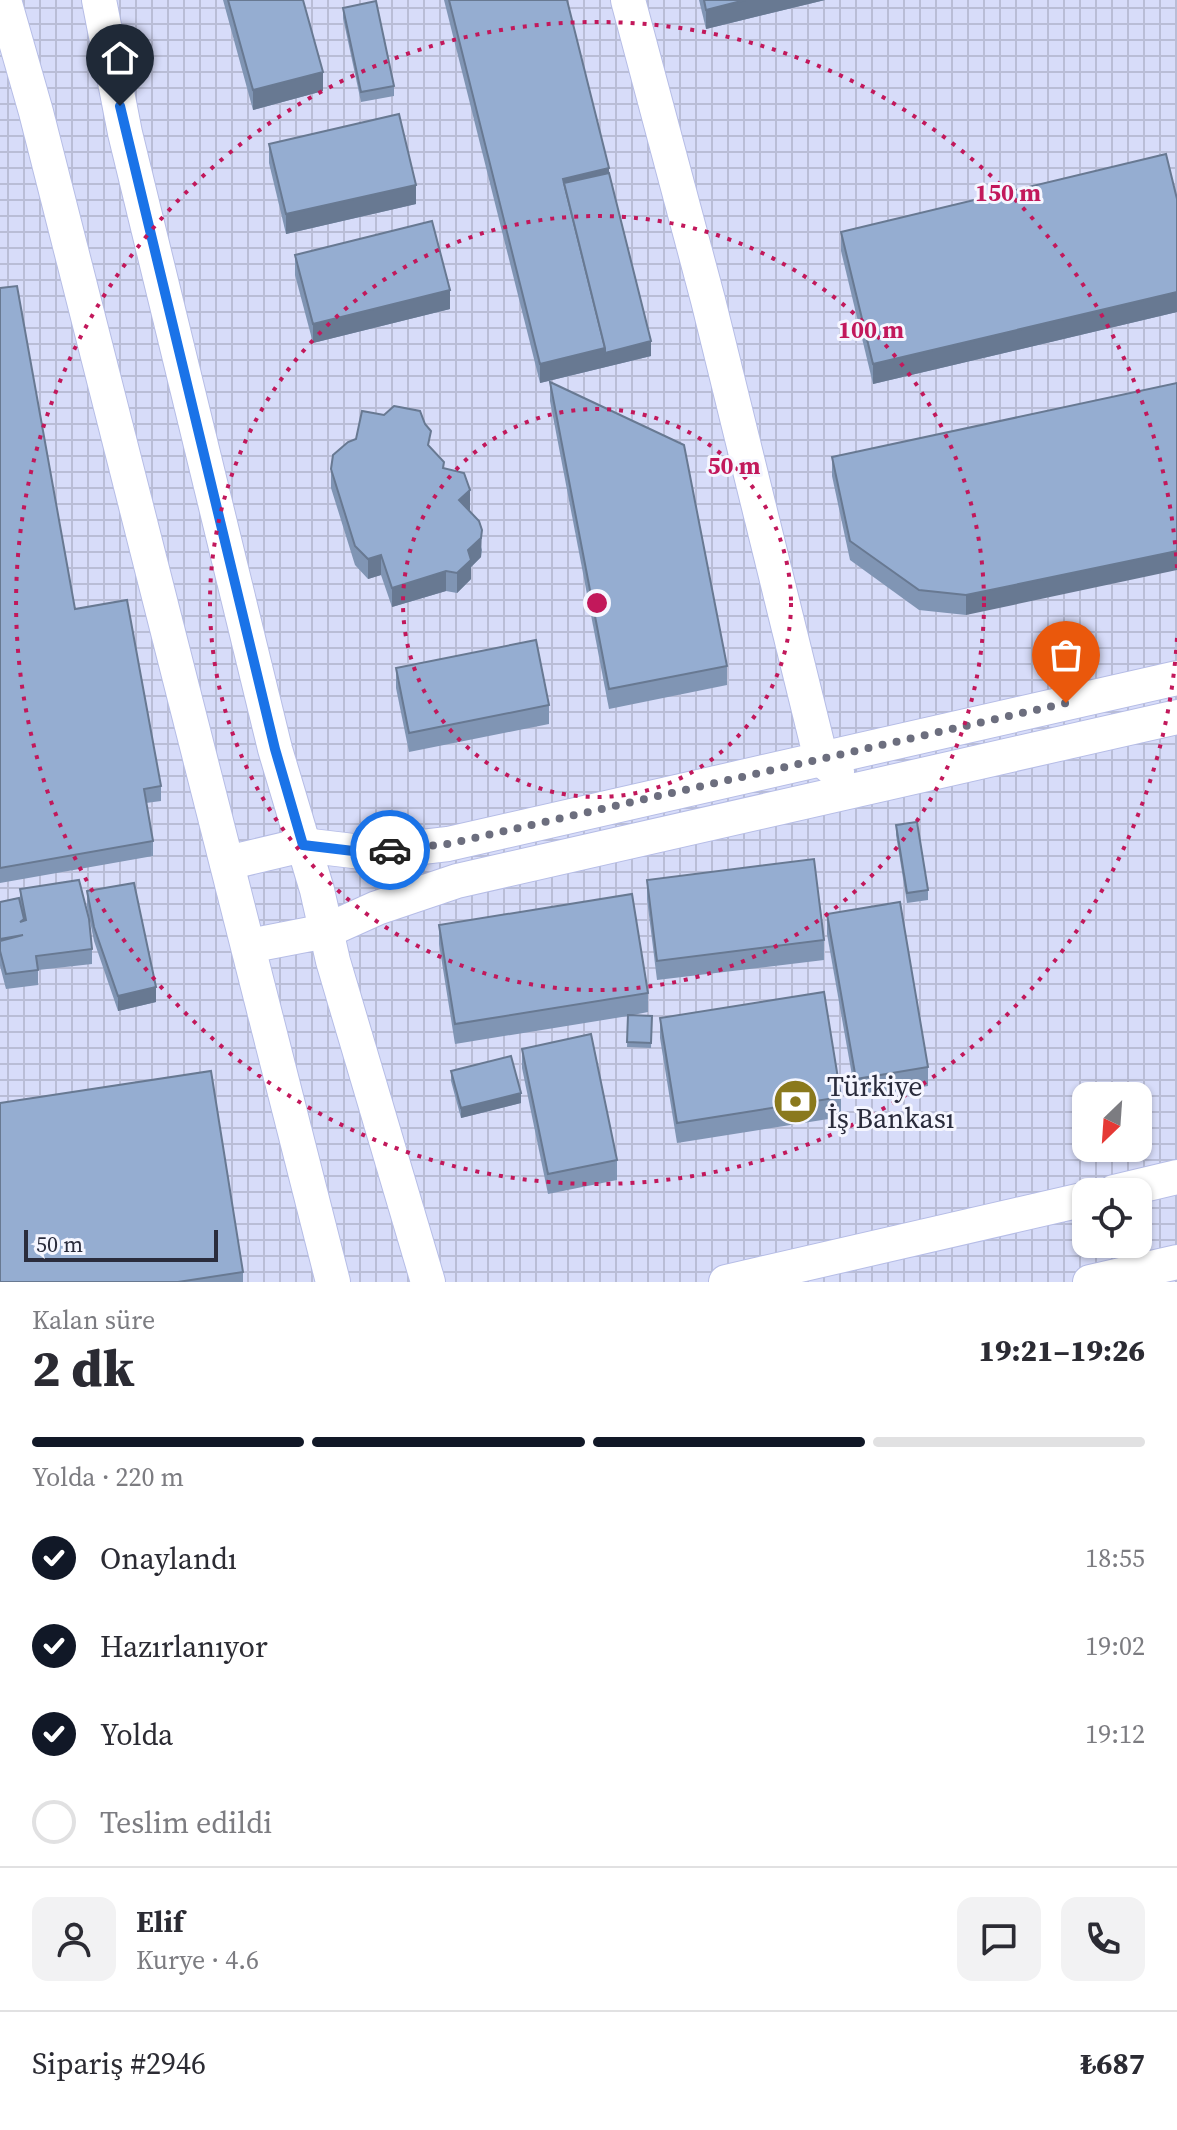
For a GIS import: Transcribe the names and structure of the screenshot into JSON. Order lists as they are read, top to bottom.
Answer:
{
  "places": {
    "bank": ["Türkiye İş Bankası"]
  },
  "scale_bar": "50 m",
  "north": "bottom left",
  "page": {
    "scale": "50 m",
    "heading": ["2 dk", "Kalan süre", "19:21–19:26"],
    "panel": [
      "Elif",
      "Kurye · 4.6",
      "Sipariş #2946",
      "₺687"
    ],
    "bar": "Yolda · 220 m",
    "list": [
      ["Onaylandı", "18:55"],
      ["Hazırlanıyor", "19:02"],
      ["Yolda", "19:12"],
      "Teslim edildi"
    ]
  },
  "rings": ["150 m", "100 m", "50 m"]
}
